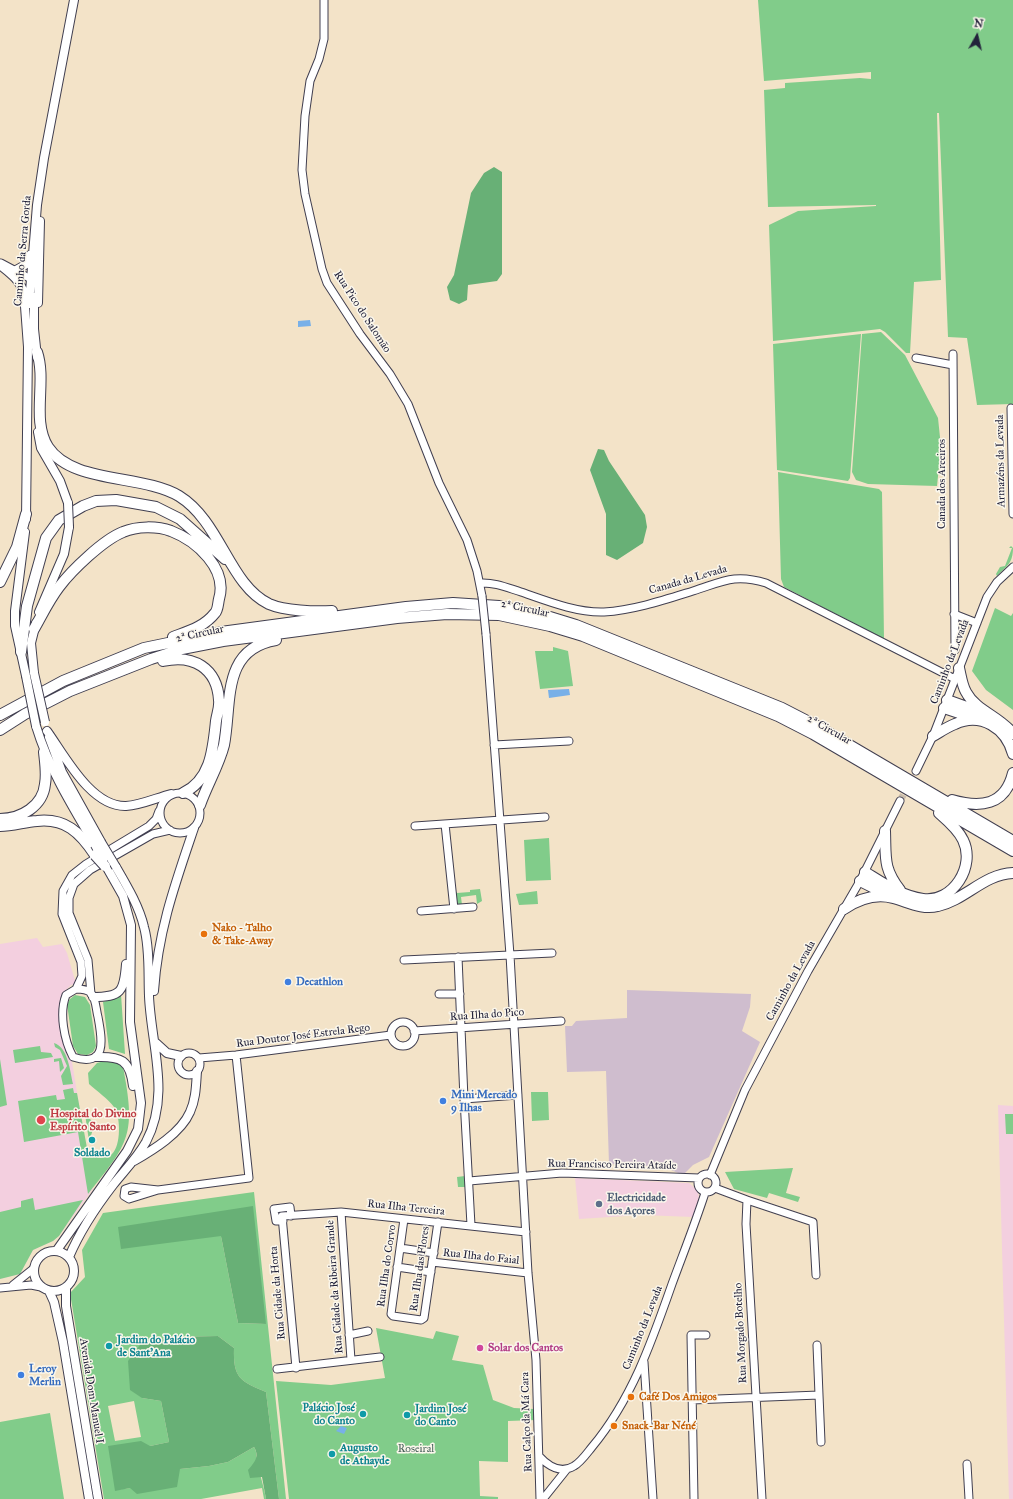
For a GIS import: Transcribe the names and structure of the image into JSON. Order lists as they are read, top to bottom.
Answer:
{
  "streets": {
    "highway": ["2ª Circular"],
    "main road": ["Caminho da Serra Gorda", "Avenida Dom Manuel I"],
    "street": [
      "Rua Pico do Salomão",
      "Armazéns da Levada",
      "Canada dos Areeiros",
      "Canada da Levada",
      "Caminho da Levada",
      "Rua Ilha do Pico",
      "Rua Doutor José Estrela Rego",
      "Rua Francisco Pereira Ataíde",
      "Rua Ilha Terceira",
      "Rua Ilha do Faial",
      "Rua Ilha do Corvo",
      "Rua Ilha das Flores",
      "Rua Cidade da Ribeira Grande",
      "Rua Cidade da Horta",
      "Rua Morgado Botelho",
      "Rua Calço da Má Cara"
    ]
  },
  "crossings": [
    ["Rua Pico do Salomão", "Canada da Levada"],
    ["Rua Pico do Salomão", "Rua Calço da Má Cara"],
    ["Canada da Levada", "Caminho da Levada"],
    ["Caminho da Levada", "Rua Francisco Pereira Ataíde"],
    ["Rua Ilha do Pico", "Rua Doutor José Estrela Rego"],
    ["Rua Ilha do Pico", "Rua Calço da Má Cara"],
    ["Rua Francisco Pereira Ataíde", "Rua Calço da Má Cara"],
    ["Rua Ilha Terceira", "Rua Ilha do Corvo"],
    ["Rua Ilha Terceira", "Rua Ilha das Flores"],
    ["Rua Ilha Terceira", "Rua Cidade da Ribeira Grande"],
    ["Rua Ilha Terceira", "Rua Cidade da Horta"],
    ["Rua Ilha Terceira", "Rua Calço da Má Cara"],
    ["Rua Ilha do Faial", "Rua Ilha das Flores"],
    ["Rua Ilha do Faial", "Rua Calço da Má Cara"],
    ["Rua Ilha do Corvo", "Rua Ilha das Flores"]
  ],
  "parks": ["Roseiral"],
  "places": [
    "Nako - Talho & Take-Away",
    "Decathlon",
    "Mini Mercado 9 Ilhas",
    "Hospital do Divino Espírito Santo",
    "Soldado",
    "Electricidade dos Açores",
    "Jardim do Palácio de Sant'Ana",
    "Solar dos Cantos",
    "Leroy Merlin",
    "Café Dos Amigos",
    "Palácio José do Canto",
    "Jardim José do Canto",
    "Snack-Bar Néné",
    "Augusto de Athayde"
  ],
  "north": "top"
}
